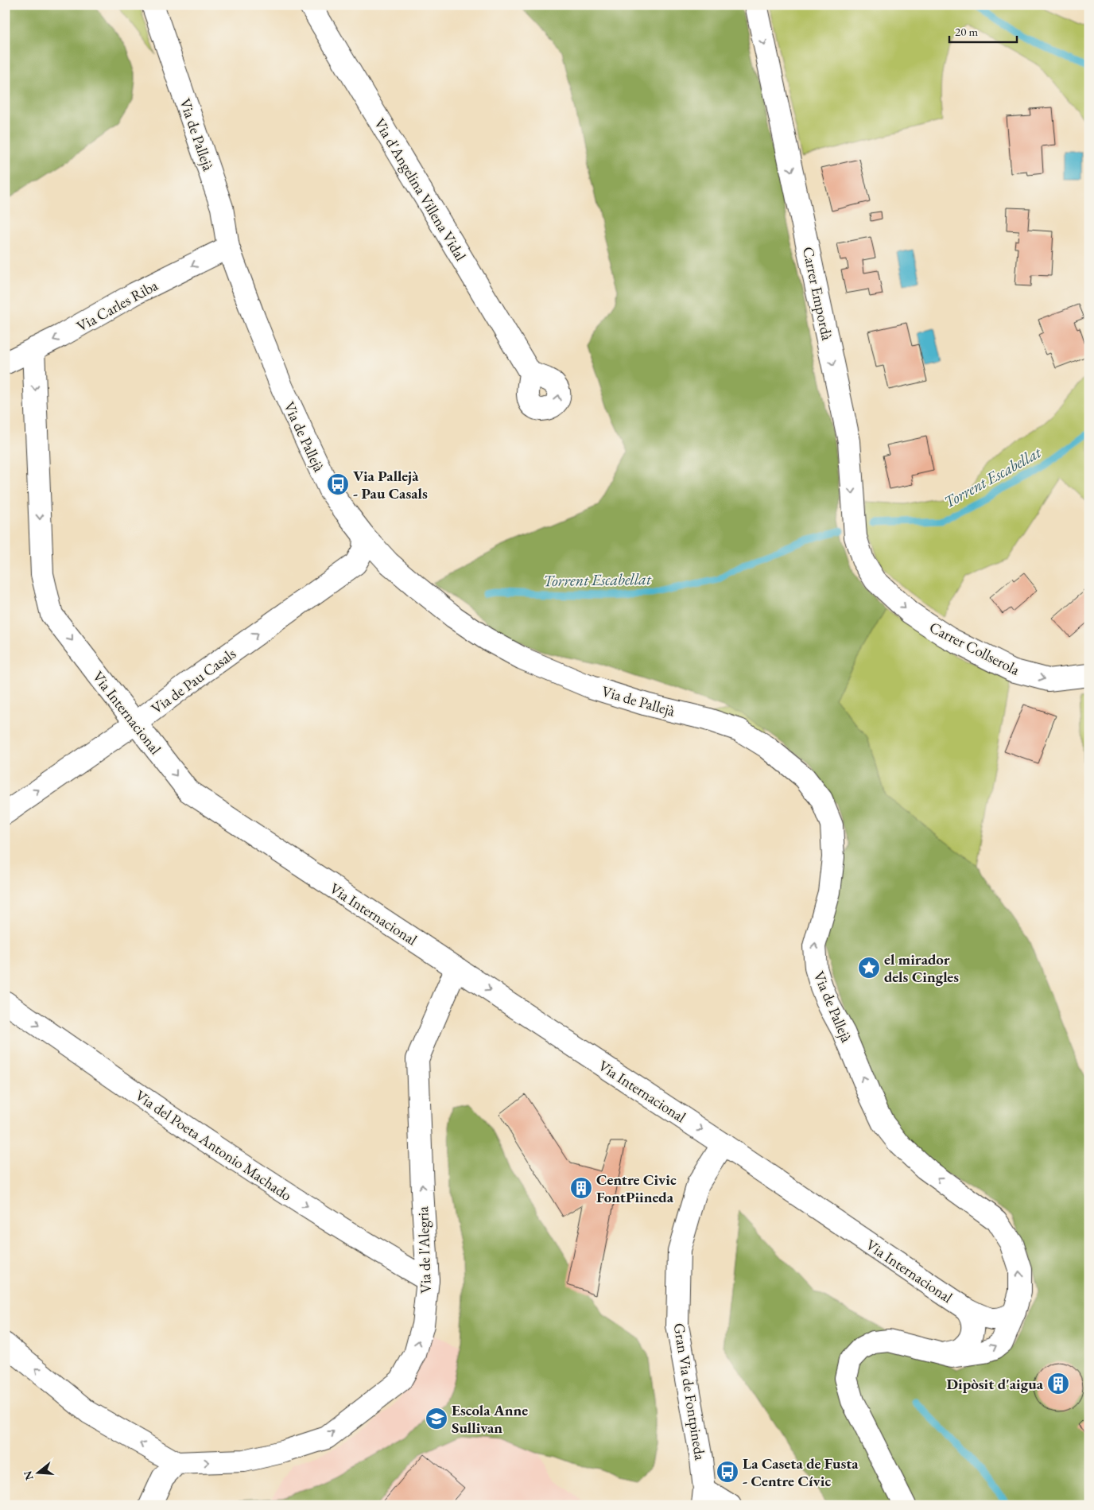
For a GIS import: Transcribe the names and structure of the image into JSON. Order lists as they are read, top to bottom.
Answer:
{
  "streets": {
    "street": [
      "Via de Pallejà",
      "Via d'Angelina Villena Vidal",
      "Carrer Empordà",
      "Via Carles Riba",
      "Carrer Collserola",
      "Via de Pau Casals",
      "Via Internacional",
      "Via del Poeta Antonio Machado",
      "Via de l'Alegria",
      "Gran Via de Fontpineda"
    ]
  },
  "crossings": [
    ["Via de Pallejà", "Via Carles Riba"],
    ["Via de Pallejà", "Via de Pau Casals"],
    ["Via de Pallejà", "Via Internacional"],
    ["Carrer Empordà", "Carrer Collserola"],
    ["Via Carles Riba", "Via Internacional"],
    ["Via de Pau Casals", "Via Internacional"],
    ["Via Internacional", "Via de l'Alegria"],
    ["Via Internacional", "Gran Via de Fontpineda"],
    ["Via del Poeta Antonio Machado", "Via de l'Alegria"]
  ],
  "one_way": [
    "Via de Pallejà",
    "Carrer Empordà",
    "Via Carles Riba",
    "Carrer Collserola",
    "Via de Pau Casals",
    "Via Internacional",
    "Via del Poeta Antonio Machado",
    "Via de l'Alegria"
  ],
  "water": ["Torrent Escabellat"],
  "places": {
    "bus stop": ["Via Pallejà - Pau Casals", "La Caseta de Fusta - Centre Cívic"],
    "place": ["el mirador dels Cingles"],
    "building": ["Centre Civic FontPiineda", "Dipòsit d'aigua"],
    "school or university": ["Escola Anne Sullivan"]
  },
  "scale_bar": "20 m",
  "north": "left"
}
